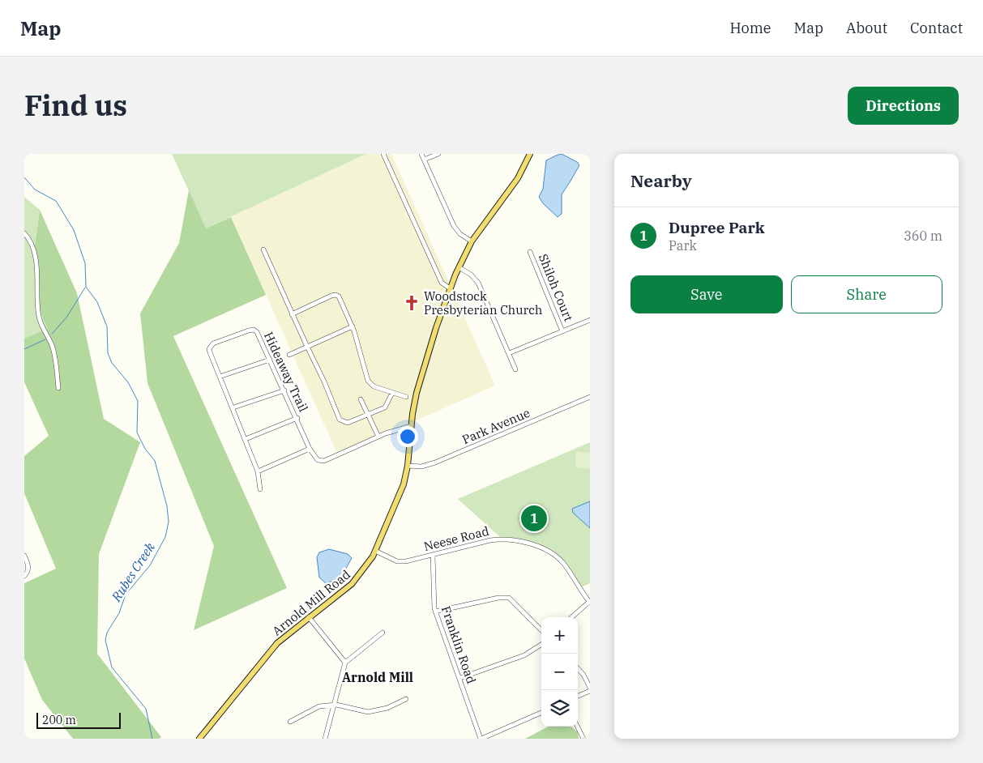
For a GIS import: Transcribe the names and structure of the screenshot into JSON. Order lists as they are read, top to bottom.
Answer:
{
  "streets": {
    "main road": ["Arnold Mill Road"],
    "street": [
      "Shiloh Court",
      "Hideaway Trail",
      "Park Avenue",
      "Neese Road",
      "Franklin Road"
    ]
  },
  "crossings": [
    ["Park Avenue", "Arnold Mill Road"],
    ["Neese Road", "Arnold Mill Road"],
    ["Neese Road", "Franklin Road"]
  ],
  "districts": ["Arnold Mill"],
  "water": ["Rubes Creek"],
  "places": {
    "church": ["Woodstock Presbyterian Church"]
  },
  "scale_bar": "200 m",
  "page": {
    "header": "Map",
    "nav": [
      "Home",
      "Map",
      "About",
      "Contact"
    ],
    "title": "Find us",
    "buttons": [
      "Directions",
      ["Save", "Share"]
    ],
    "heading": "Nearby",
    "list": [
      {
        "mark": "1",
        "name": "Dupree Park",
        "note": "Park",
        "value": "360 m"
      }
    ],
    "pins": "1",
    "map_buttons": ["+", "−"],
    "scale": "200 m"
  }
}
